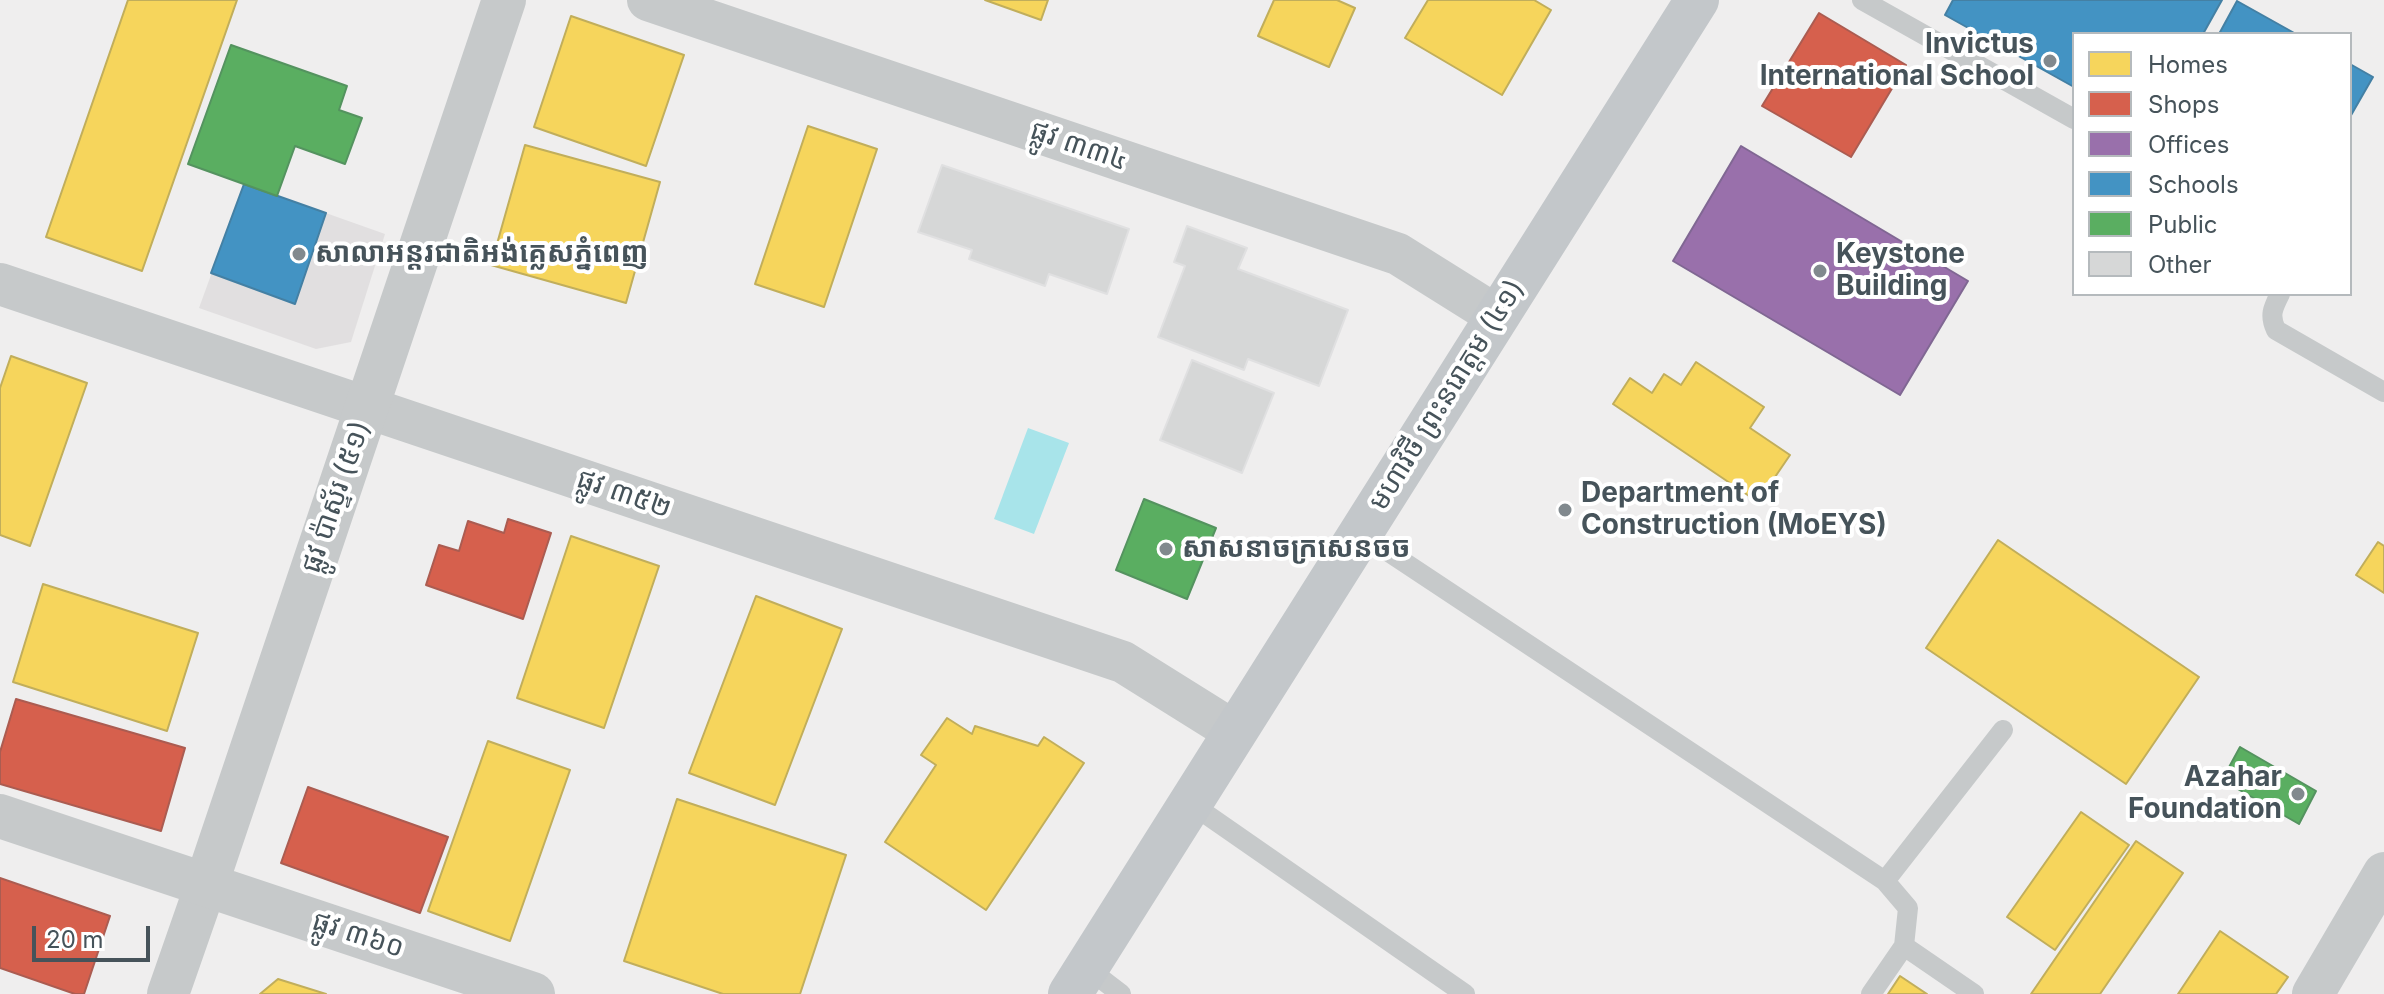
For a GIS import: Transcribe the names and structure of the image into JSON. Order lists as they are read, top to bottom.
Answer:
{
  "streets": {
    "main road": ["មហាវិថី ព្រះនរោត្តម (៤១)"],
    "street": [
      "ផ្លូវ ៣៣៤",
      "ផ្លូវ ៣៥២",
      "ផ្លូវ ប៉ាស្ទ័រ (៥១)",
      "ផ្លូវ ៣៦០"
    ]
  },
  "crossings": [
    ["ផ្លូវ ៣៣៤", "មហាវិថី ព្រះនរោត្តម (៤១)"],
    ["មហាវិថី ព្រះនរោត្តម (៤១)", "ផ្លូវ ៣៥២"],
    ["ផ្លូវ ៣៥២", "ផ្លូវ ប៉ាស្ទ័រ (៥១)"],
    ["ផ្លូវ ប៉ាស្ទ័រ (៥១)", "ផ្លូវ ៣៦០"]
  ],
  "places": [
    "Invictus International School",
    "សាលាអន្តរជាតិអង់គ្លេសភ្នំពេញ",
    "Keystone Building",
    "Department of Construction (MoEYS)",
    "សាសនាចក្រសេនចច",
    "Azahar Foundation"
  ],
  "legend": [
    "Homes",
    "Shops",
    "Offices",
    "Schools",
    "Public",
    "Other"
  ],
  "scale_bar": "20 m"
}
